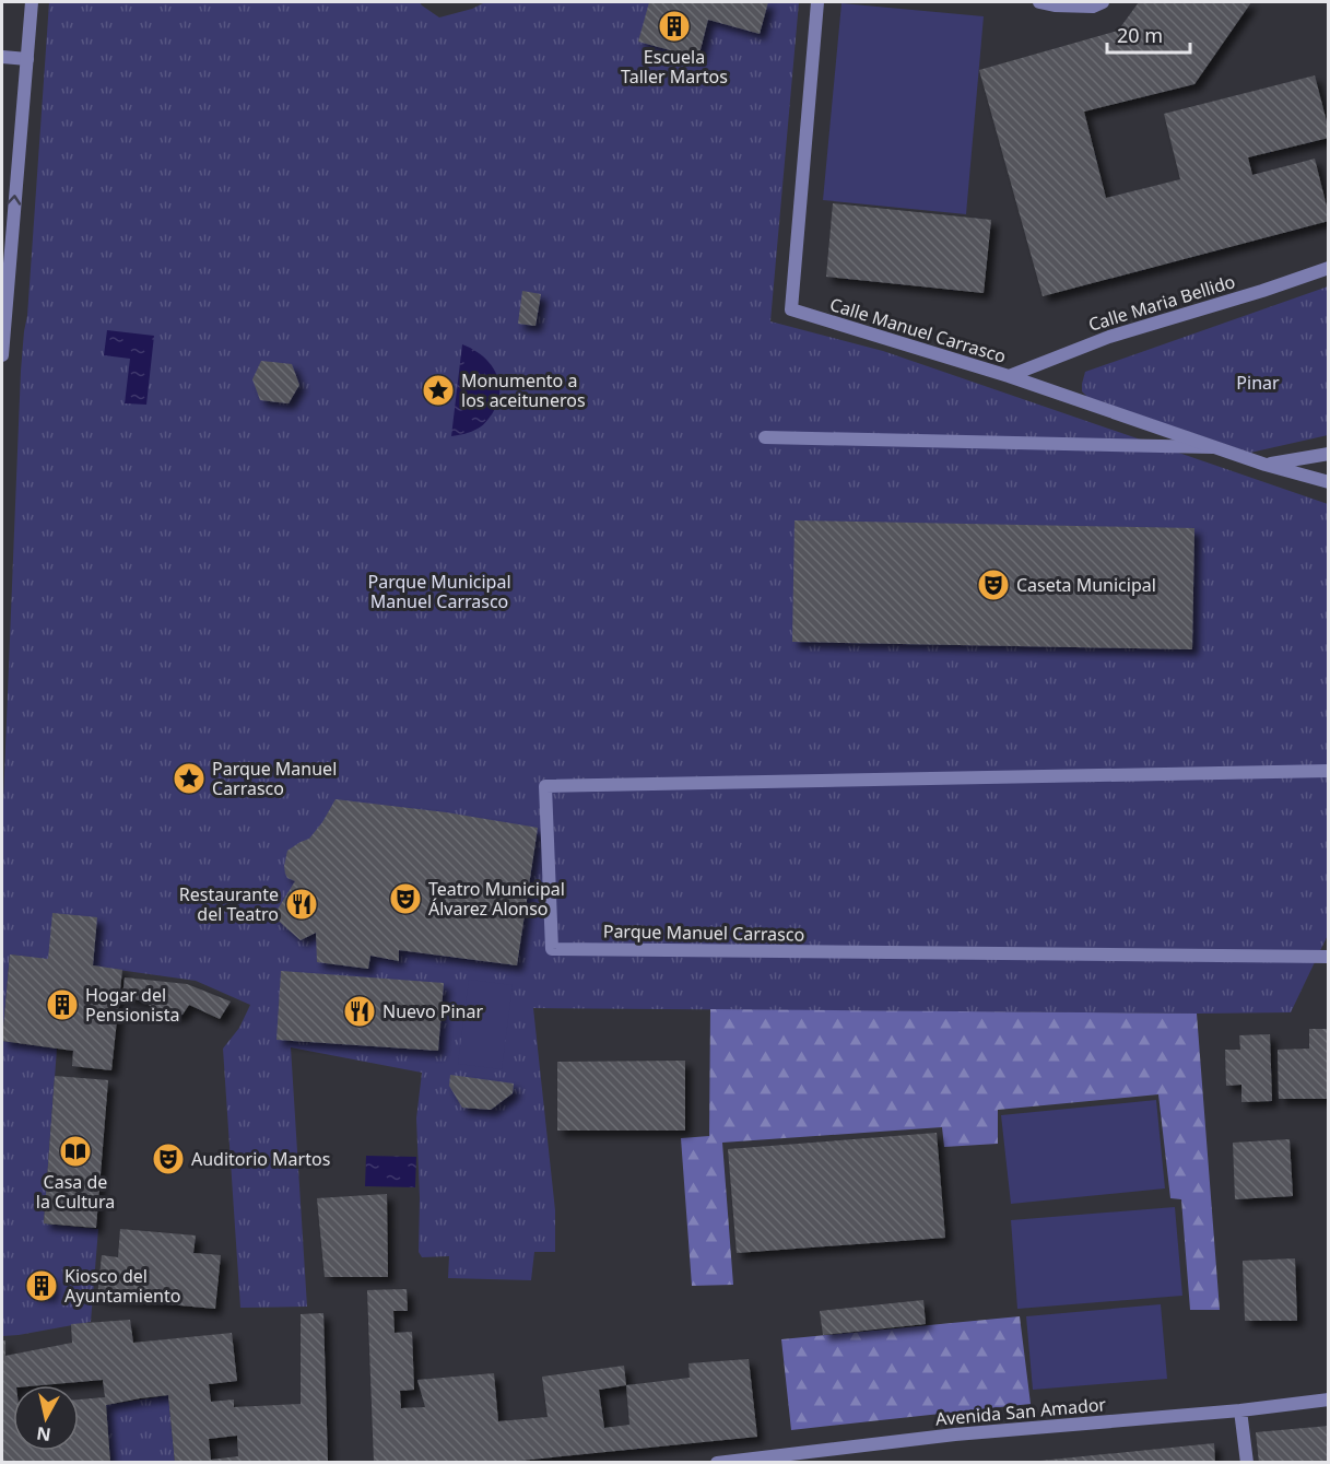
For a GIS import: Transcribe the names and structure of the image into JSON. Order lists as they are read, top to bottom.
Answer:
{
  "streets": {
    "street": [
      "Calle Maria Bellido",
      "Calle Manuel Carrasco",
      "Parque Manuel Carrasco",
      "Avenida San Amador"
    ]
  },
  "crossings": [
    ["Calle Maria Bellido", "Calle Manuel Carrasco"]
  ],
  "parks": ["Pinar", "Parque Municipal Manuel Carrasco"],
  "places": {
    "building": ["Escuela Taller Martos", "Hogar del Pensionista", "Kiosco del Ayuntamiento"],
    "place": ["Monumento a los aceituneros", "Parque Manuel Carrasco"],
    "theatre": ["Caseta Municipal", "Teatro Municipal Álvarez Alonso", "Auditorio Martos"],
    "restaurant": ["Restaurante del Teatro", "Nuevo Pinar"],
    "library": ["Casa de la Cultura"]
  },
  "scale_bar": "20 m",
  "north": "bottom"
}
